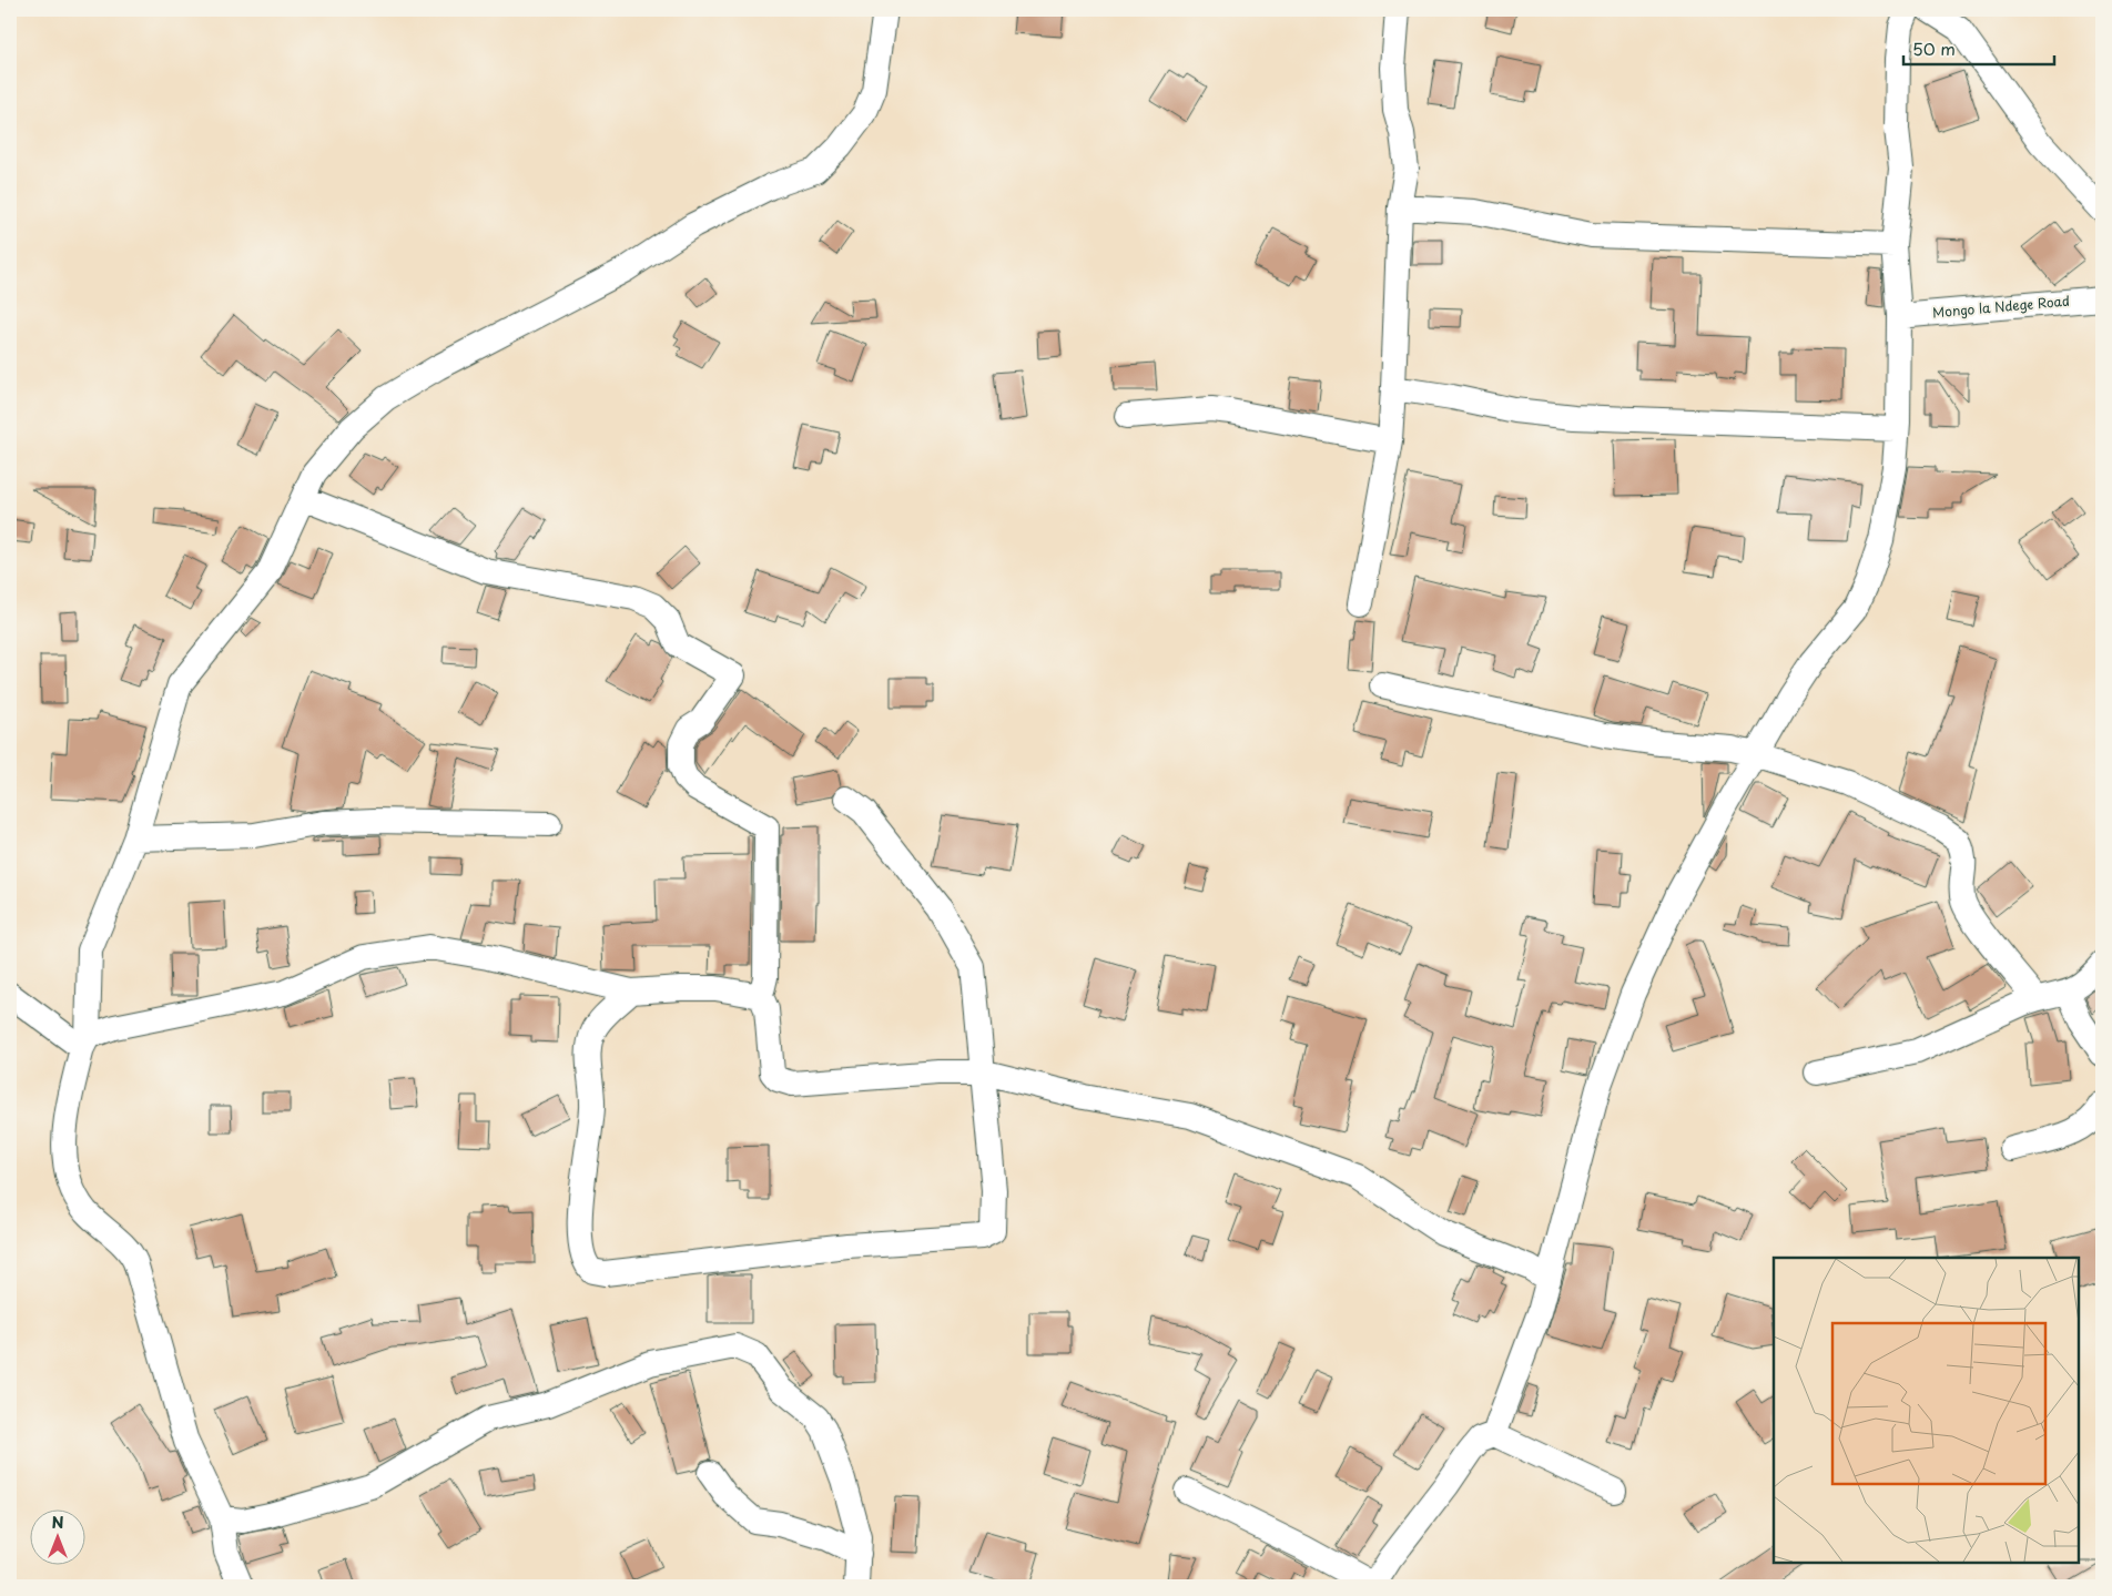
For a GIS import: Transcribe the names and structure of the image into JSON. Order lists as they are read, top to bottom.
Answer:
{
  "streets": {
    "street": ["Mongo la Ndege Road"]
  },
  "scale_bar": "50 m",
  "north": "top"
}
